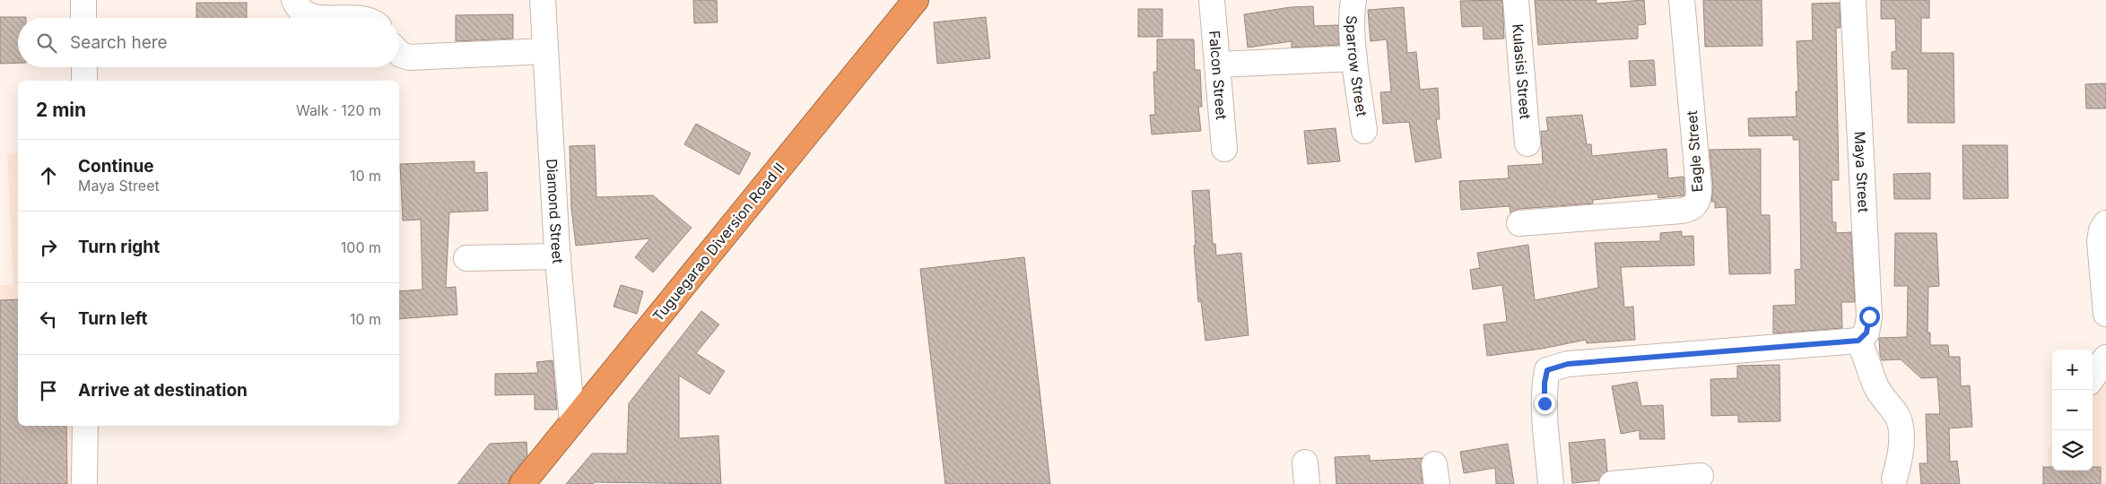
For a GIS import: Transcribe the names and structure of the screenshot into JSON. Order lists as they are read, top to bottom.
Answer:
{
  "streets": {
    "highway": ["Tuguegarao Diversion Road Ⅱ"],
    "street": [
      "Sparrow Street",
      "Kulasisi Street",
      "Falcon Street",
      "Eagle Street",
      "Maya Street",
      "Diamond Street"
    ]
  },
  "crossings": [
    ["Diamond Street", "Tuguegarao Diversion Road Ⅱ"]
  ],
  "page": {
    "search": "Search here",
    "heading": ["2 min", "Walk · 120 m"],
    "list": [
      ["Continue", "Maya Street", "10 m"],
      ["Turn right", "100 m"],
      ["Turn left", "10 m"],
      "Arrive at destination"
    ],
    "map_buttons": ["+", "−"]
  }
}
